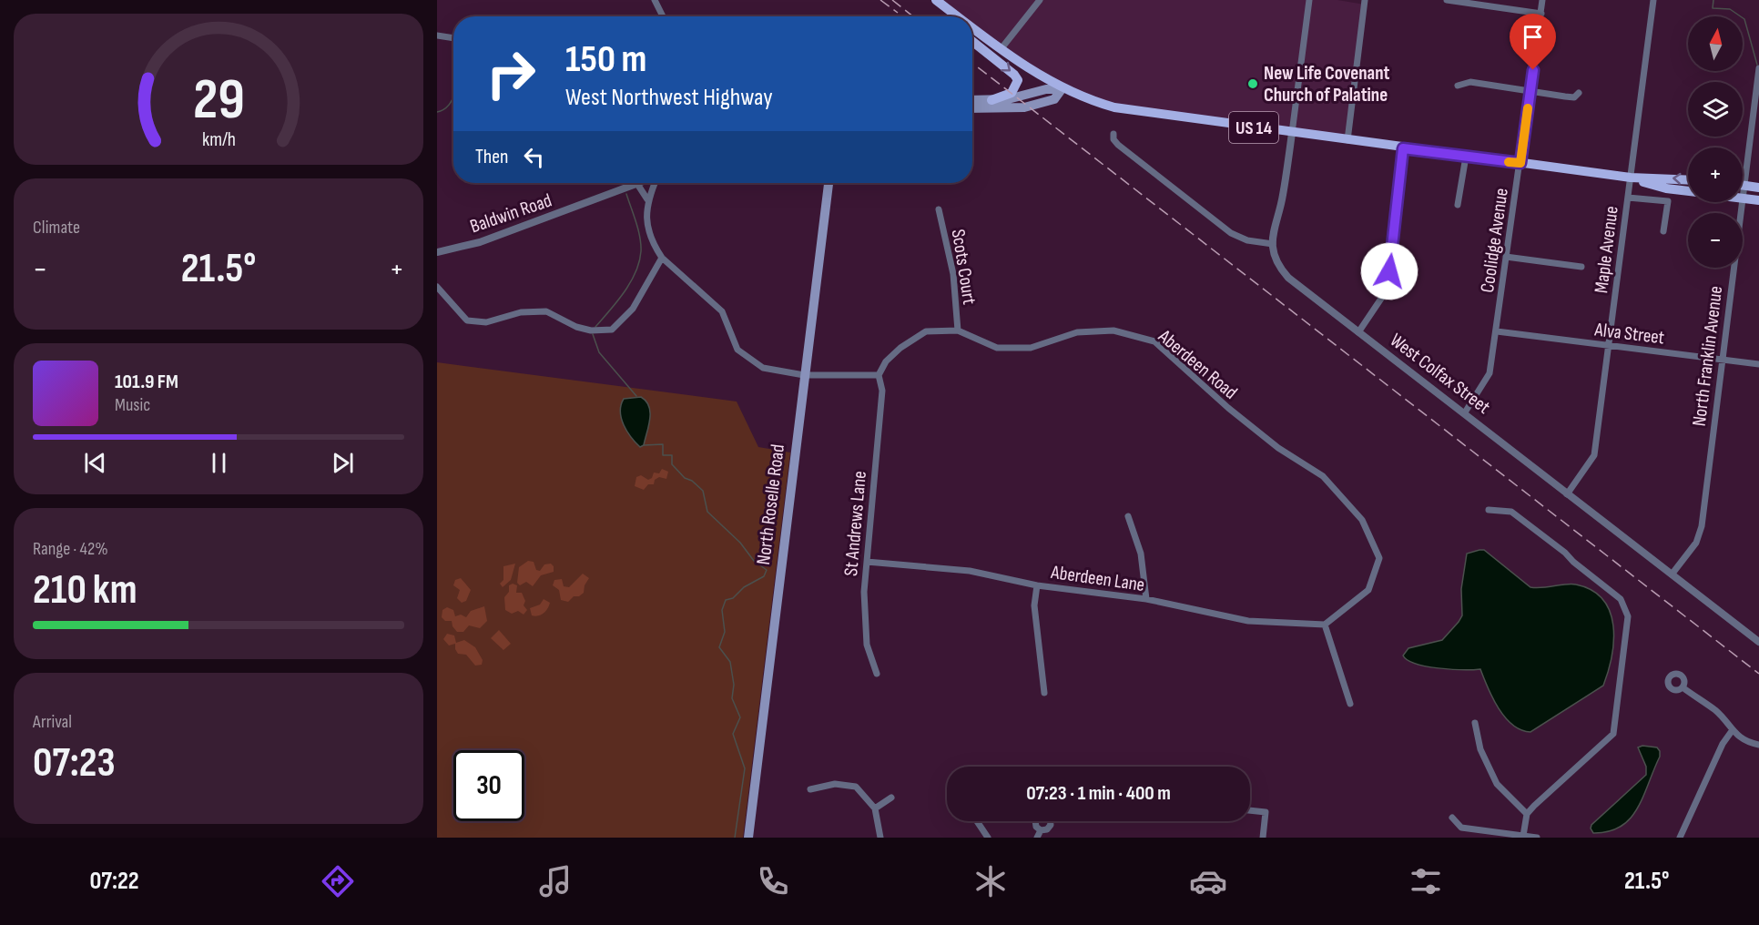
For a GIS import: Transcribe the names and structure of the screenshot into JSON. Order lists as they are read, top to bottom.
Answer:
{
  "streets": {
    "main road": ["US 14", "North Roselle Road"],
    "street": [
      "Baldwin Road",
      "Coolidge Avenue",
      "Maple Avenue",
      "Scots Court",
      "Alva Street",
      "North Franklin Avenue",
      "Aberdeen Road",
      "West Colfax Street",
      "St Andrews Lane",
      "Aberdeen Lane"
    ]
  },
  "crossings": [
    ["US 14", "Coolidge Avenue"],
    ["US 14", "Maple Avenue"],
    ["Coolidge Avenue", "Alva Street"],
    ["Coolidge Avenue", "West Colfax Street"],
    ["Maple Avenue", "Alva Street"],
    ["Maple Avenue", "West Colfax Street"],
    ["Scots Court", "Aberdeen Road"],
    ["Alva Street", "North Franklin Avenue"],
    ["North Franklin Avenue", "West Colfax Street"],
    ["Aberdeen Road", "St Andrews Lane"],
    ["Aberdeen Road", "Aberdeen Lane"],
    ["St Andrews Lane", "Aberdeen Lane"]
  ],
  "places": ["New Life Covenant Church of Palatine"],
  "north": "top",
  "page": {
    "map_buttons": ["+", "−"],
    "turn": ["150 m", "West Northwest Highway"],
    "then": "Then",
    "tile": [
      "Climate",
      ["Range · 42%", "210 km"],
      ["Arrival", "07:23"]
    ],
    "heat": ["−", "21.5°", "+"],
    "song": ["101.9 FM", "Music"],
    "limit": "30",
    "trip": "07:23 · 1 min · 400 m",
    "tabs": ["07:22", "21.5°"],
    "gauge": ["29", "km/h"]
  }
}
